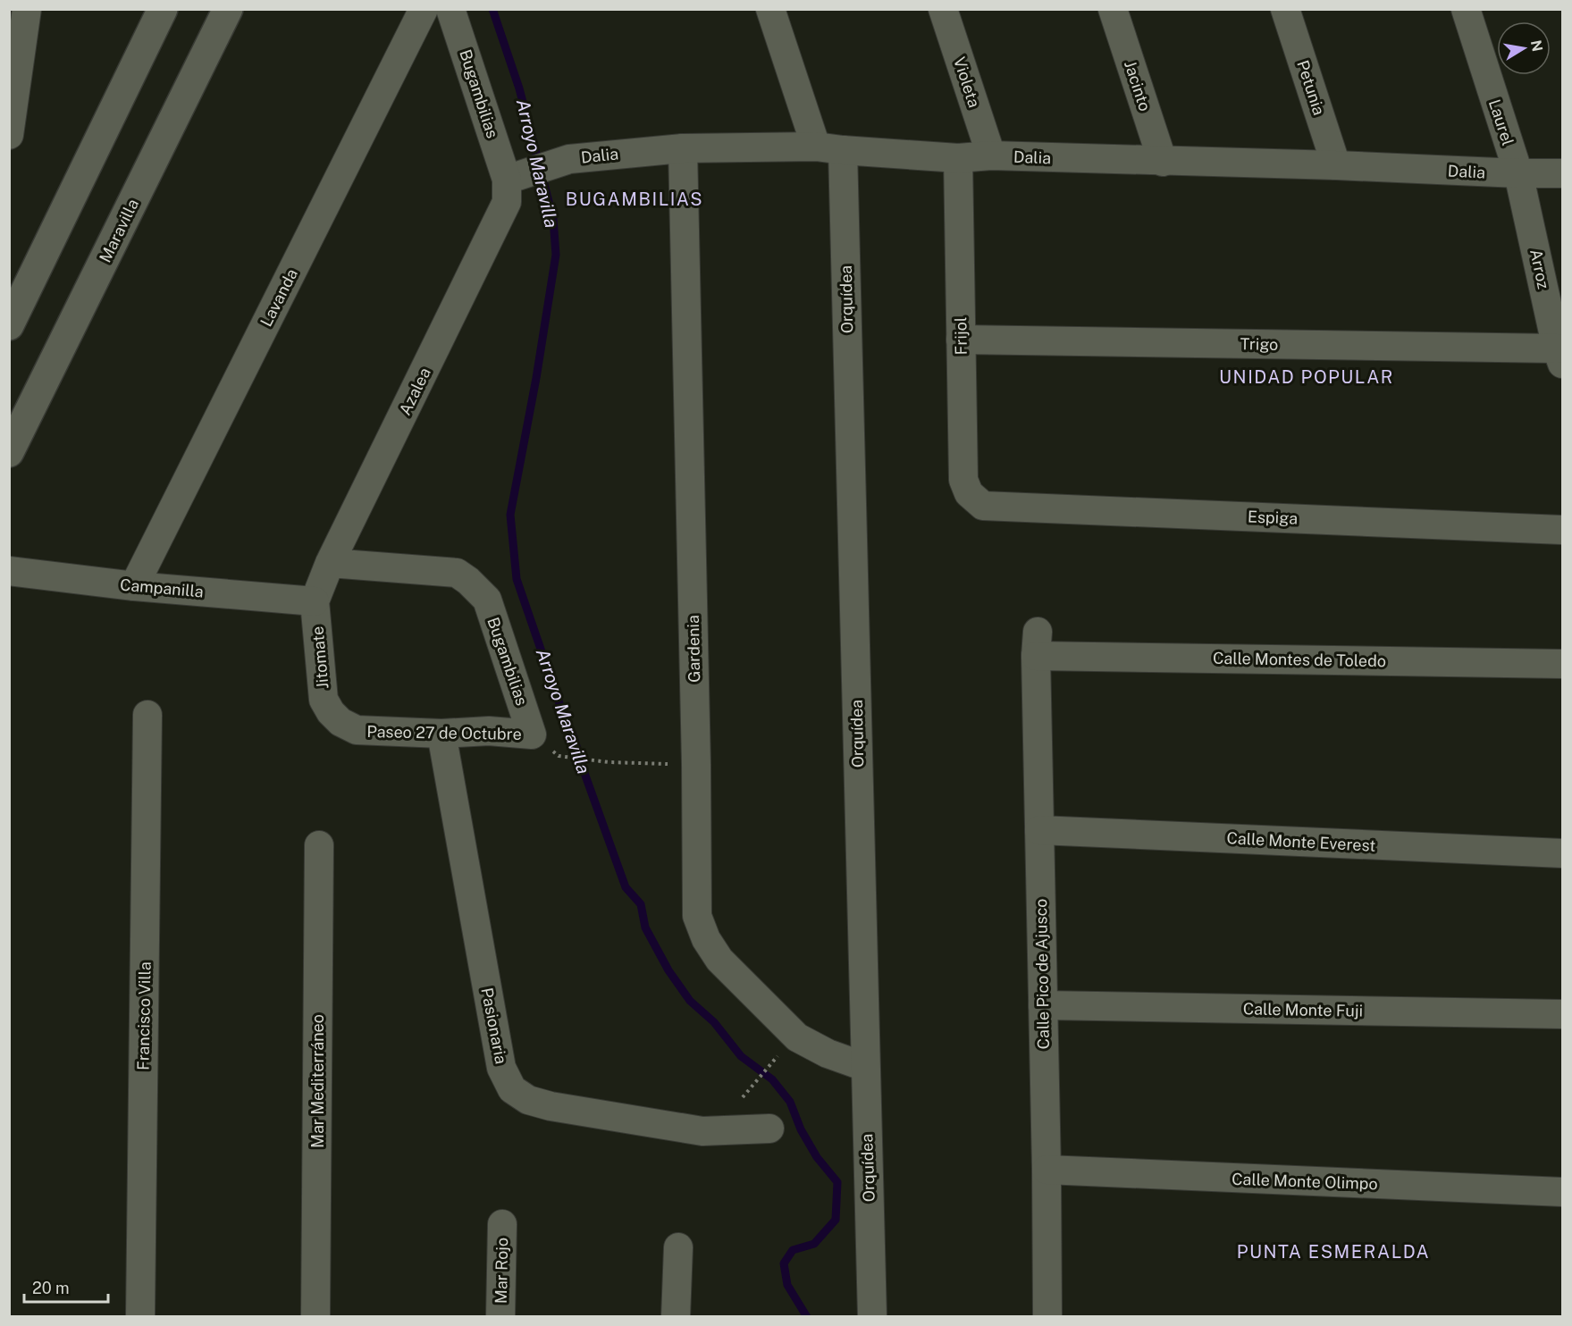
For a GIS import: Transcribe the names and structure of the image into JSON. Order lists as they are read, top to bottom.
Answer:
{
  "streets": {
    "main road": ["Maravilla"],
    "street": [
      "Violeta",
      "Jacinto",
      "Petunia",
      "Bugambilias",
      "Laurel",
      "Dalia",
      "Arroz",
      "Lavanda",
      "Orquídea",
      "Frijol",
      "Trigo",
      "Azalea",
      "Espiga",
      "Campanilla",
      "Gardenia",
      "Jitomate",
      "Calle Montes de Toledo",
      "Paseo 27 de Octubre",
      "Calle Monte Everest",
      "Calle Pico de Ajusco",
      "Calle Monte Fuji",
      "Francisco Villa",
      "Pasionaria",
      "Mar Mediterráneo",
      "Calle Monte Olimpo",
      "Mar Rojo"
    ]
  },
  "crossings": [
    ["Violeta", "Dalia"],
    ["Jacinto", "Dalia"],
    ["Petunia", "Dalia"],
    ["Bugambilias", "Dalia"],
    ["Bugambilias", "Azalea"],
    ["Bugambilias", "Paseo 27 de Octubre"],
    ["Laurel", "Dalia"],
    ["Laurel", "Arroz"],
    ["Dalia", "Arroz"],
    ["Dalia", "Orquídea"],
    ["Dalia", "Frijol"],
    ["Dalia", "Azalea"],
    ["Dalia", "Gardenia"],
    ["Arroz", "Trigo"],
    ["Lavanda", "Campanilla"],
    ["Orquídea", "Gardenia"],
    ["Frijol", "Trigo"],
    ["Frijol", "Espiga"],
    ["Azalea", "Campanilla"],
    ["Azalea", "Jitomate"],
    ["Campanilla", "Jitomate"],
    ["Jitomate", "Paseo 27 de Octubre"],
    ["Calle Montes de Toledo", "Calle Pico de Ajusco"],
    ["Paseo 27 de Octubre", "Pasionaria"],
    ["Calle Monte Everest", "Calle Pico de Ajusco"],
    ["Calle Pico de Ajusco", "Calle Monte Fuji"],
    ["Calle Pico de Ajusco", "Calle Monte Olimpo"]
  ],
  "districts": ["BUGAMBILIAS", "UNIDAD POPULAR", "PUNTA ESMERALDA"],
  "water": ["Arroyo Maravilla"],
  "scale_bar": "20 m",
  "north": "right"
}
